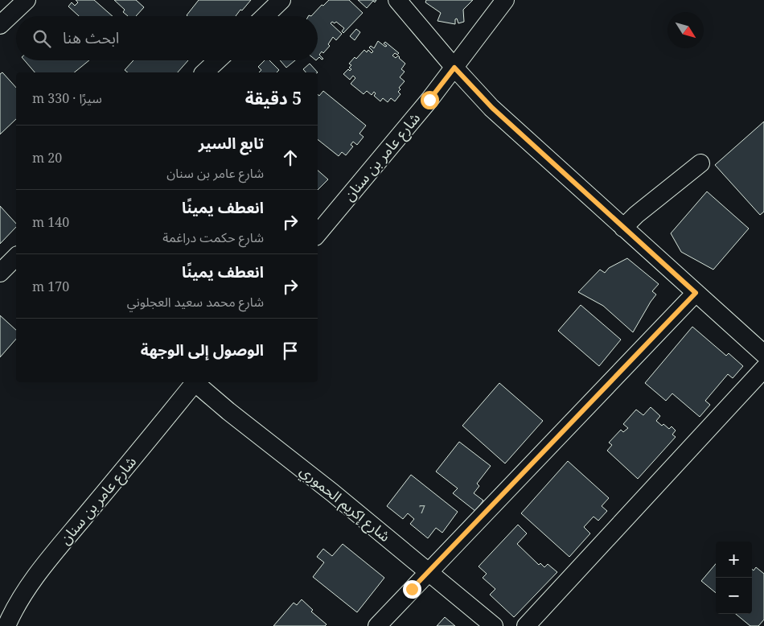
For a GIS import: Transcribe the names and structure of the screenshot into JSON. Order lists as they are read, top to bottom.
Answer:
{
  "streets": {
    "street": ["شارع عامر بن سنان", "شارع إكريم الحموري"]
  },
  "house_numbers": ["7"],
  "north": "bottom right",
  "page": {
    "search": "ابحث هنا",
    "heading": ["5 دقيقة", "سيرًا · 330 m"],
    "list": [
      ["تابع السير", "شارع عامر بن سنان", "20 m"],
      ["انعطف يمينًا", "شارع حكمت دراغمة", "140 m"],
      ["انعطف يمينًا", "شارع محمد سعيد العجلوني", "170 m"],
      "الوصول إلى الوجهة"
    ],
    "map_buttons": ["+", "−"]
  }
}
